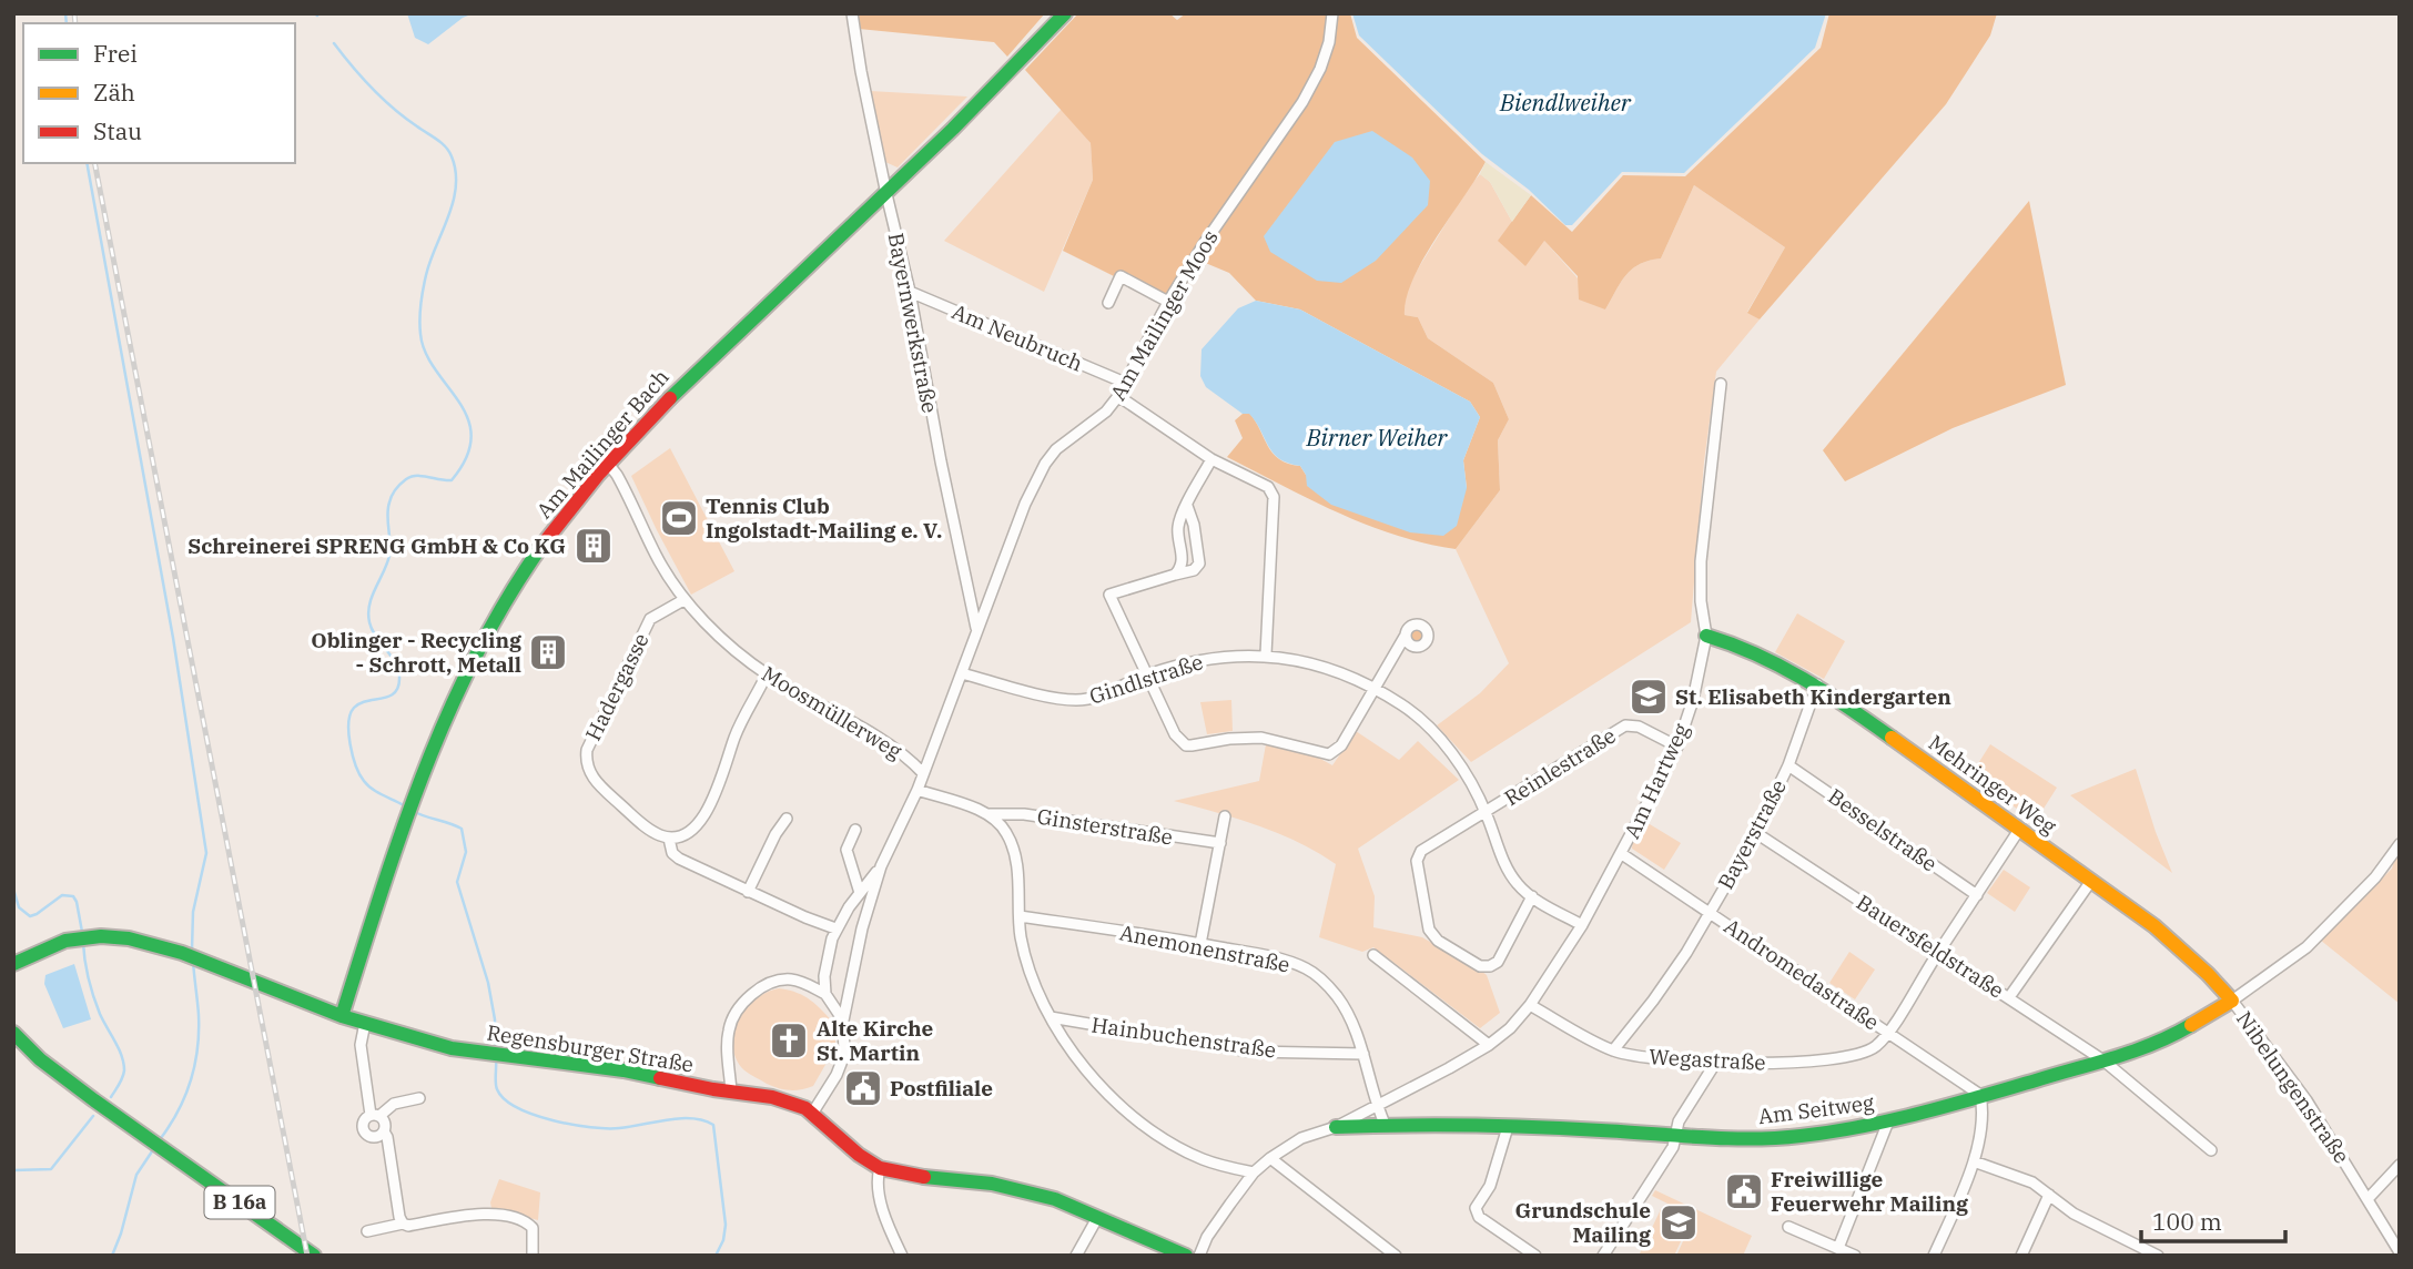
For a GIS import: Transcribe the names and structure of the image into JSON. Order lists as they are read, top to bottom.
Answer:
{
  "streets": {
    "street": [
      "Am Mailinger Moos",
      "Bayernwerkstraße",
      "Am Neubruch",
      "Am Mailinger Bach",
      "Gindlstraße",
      "Hadergasse",
      "Moosmüllerweg",
      "Reinlestraße",
      "Am Hartweg",
      "Mehringer Weg",
      "Ginsterstraße",
      "Besselstraße",
      "Bayerstraße",
      "Bauersfeldstraße",
      "Anemonenstraße",
      "Andromedastraße",
      "Hainbuchenstraße",
      "Regensburger Straße",
      "Wegastraße",
      "Nibelungenstraße",
      "Am Seitweg",
      "B 16a"
    ]
  },
  "crossings": [
    ["Am Mailinger Moos", "Bayernwerkstraße"],
    ["Am Mailinger Moos", "Am Neubruch"],
    ["Am Mailinger Moos", "Gindlstraße"],
    ["Am Mailinger Moos", "Hadergasse"],
    ["Am Mailinger Moos", "Moosmüllerweg"],
    ["Am Mailinger Moos", "Ginsterstraße"],
    ["Am Mailinger Moos", "Regensburger Straße"],
    ["Bayernwerkstraße", "Am Neubruch"],
    ["Bayernwerkstraße", "Am Mailinger Bach"],
    ["Am Mailinger Bach", "Moosmüllerweg"],
    ["Am Mailinger Bach", "Regensburger Straße"],
    ["Gindlstraße", "Reinlestraße"],
    ["Gindlstraße", "Am Hartweg"],
    ["Hadergasse", "Moosmüllerweg"],
    ["Reinlestraße", "Am Hartweg"],
    ["Am Hartweg", "Mehringer Weg"],
    ["Am Hartweg", "Anemonenstraße"],
    ["Am Hartweg", "Andromedastraße"],
    ["Am Hartweg", "Wegastraße"],
    ["Am Hartweg", "Am Seitweg"],
    ["Mehringer Weg", "Bayerstraße"],
    ["Mehringer Weg", "Nibelungenstraße"],
    ["Mehringer Weg", "Am Seitweg"],
    ["Besselstraße", "Bayerstraße"],
    ["Bayerstraße", "Bauersfeldstraße"],
    ["Bayerstraße", "Andromedastraße"],
    ["Bayerstraße", "Wegastraße"],
    ["Bauersfeldstraße", "Am Seitweg"],
    ["Anemonenstraße", "Hainbuchenstraße"],
    ["Anemonenstraße", "Am Seitweg"],
    ["Andromedastraße", "Wegastraße"],
    ["Andromedastraße", "Am Seitweg"],
    ["Nibelungenstraße", "Am Seitweg"]
  ],
  "water": ["Biendlweiher", "Birner Weiher"],
  "places": {
    "sports": ["Tennis Club Ingolstadt-Mailing e. V."],
    "building": ["Schreinerei SPRENG GmbH & Co KG", "Oblinger - Recycling - Schrott, Metall"],
    "school or university": ["St. Elisabeth Kindergarten", "Grundschule Mailing"],
    "church": ["Alte Kirche St. Martin"],
    "public building": ["Postfiliale", "Freiwillige Feuerwehr Mailing"]
  },
  "legend": ["Frei", "Zäh", "Stau"],
  "scale_bar": "100 m"
}
